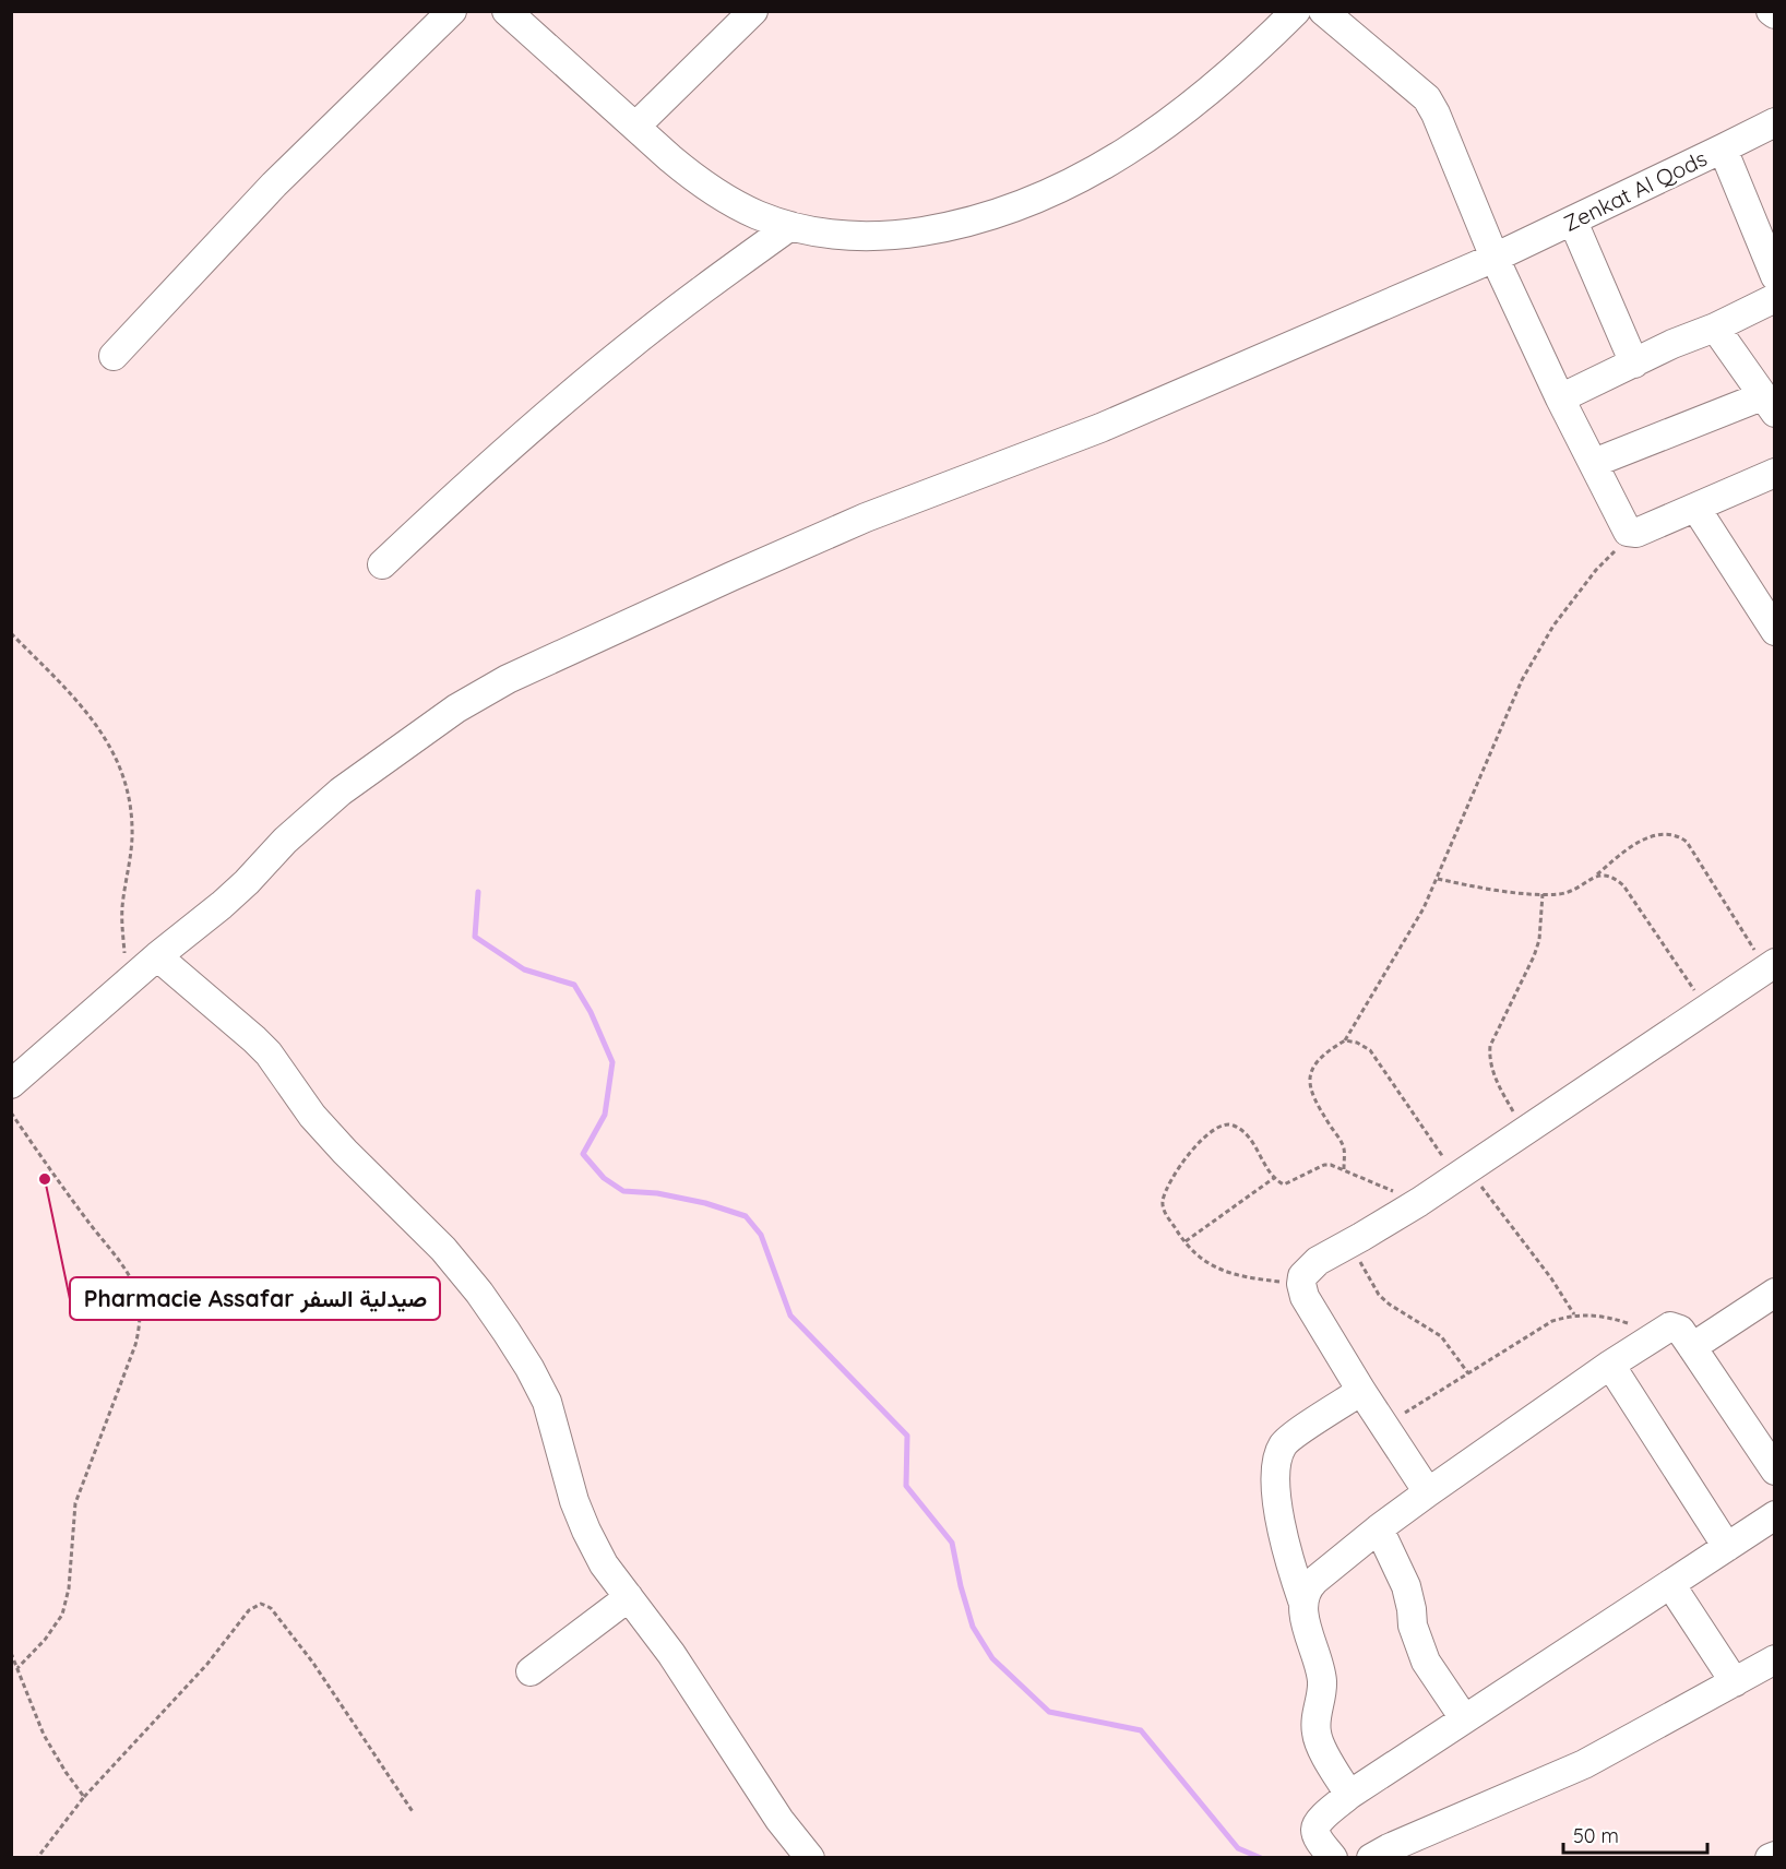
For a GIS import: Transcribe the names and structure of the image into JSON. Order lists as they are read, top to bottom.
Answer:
{
  "streets": {
    "street": ["Zenkat Al Qods"]
  },
  "places": ["Pharmacie Assafar صيدلية السفر"],
  "scale_bar": "50 m"
}
